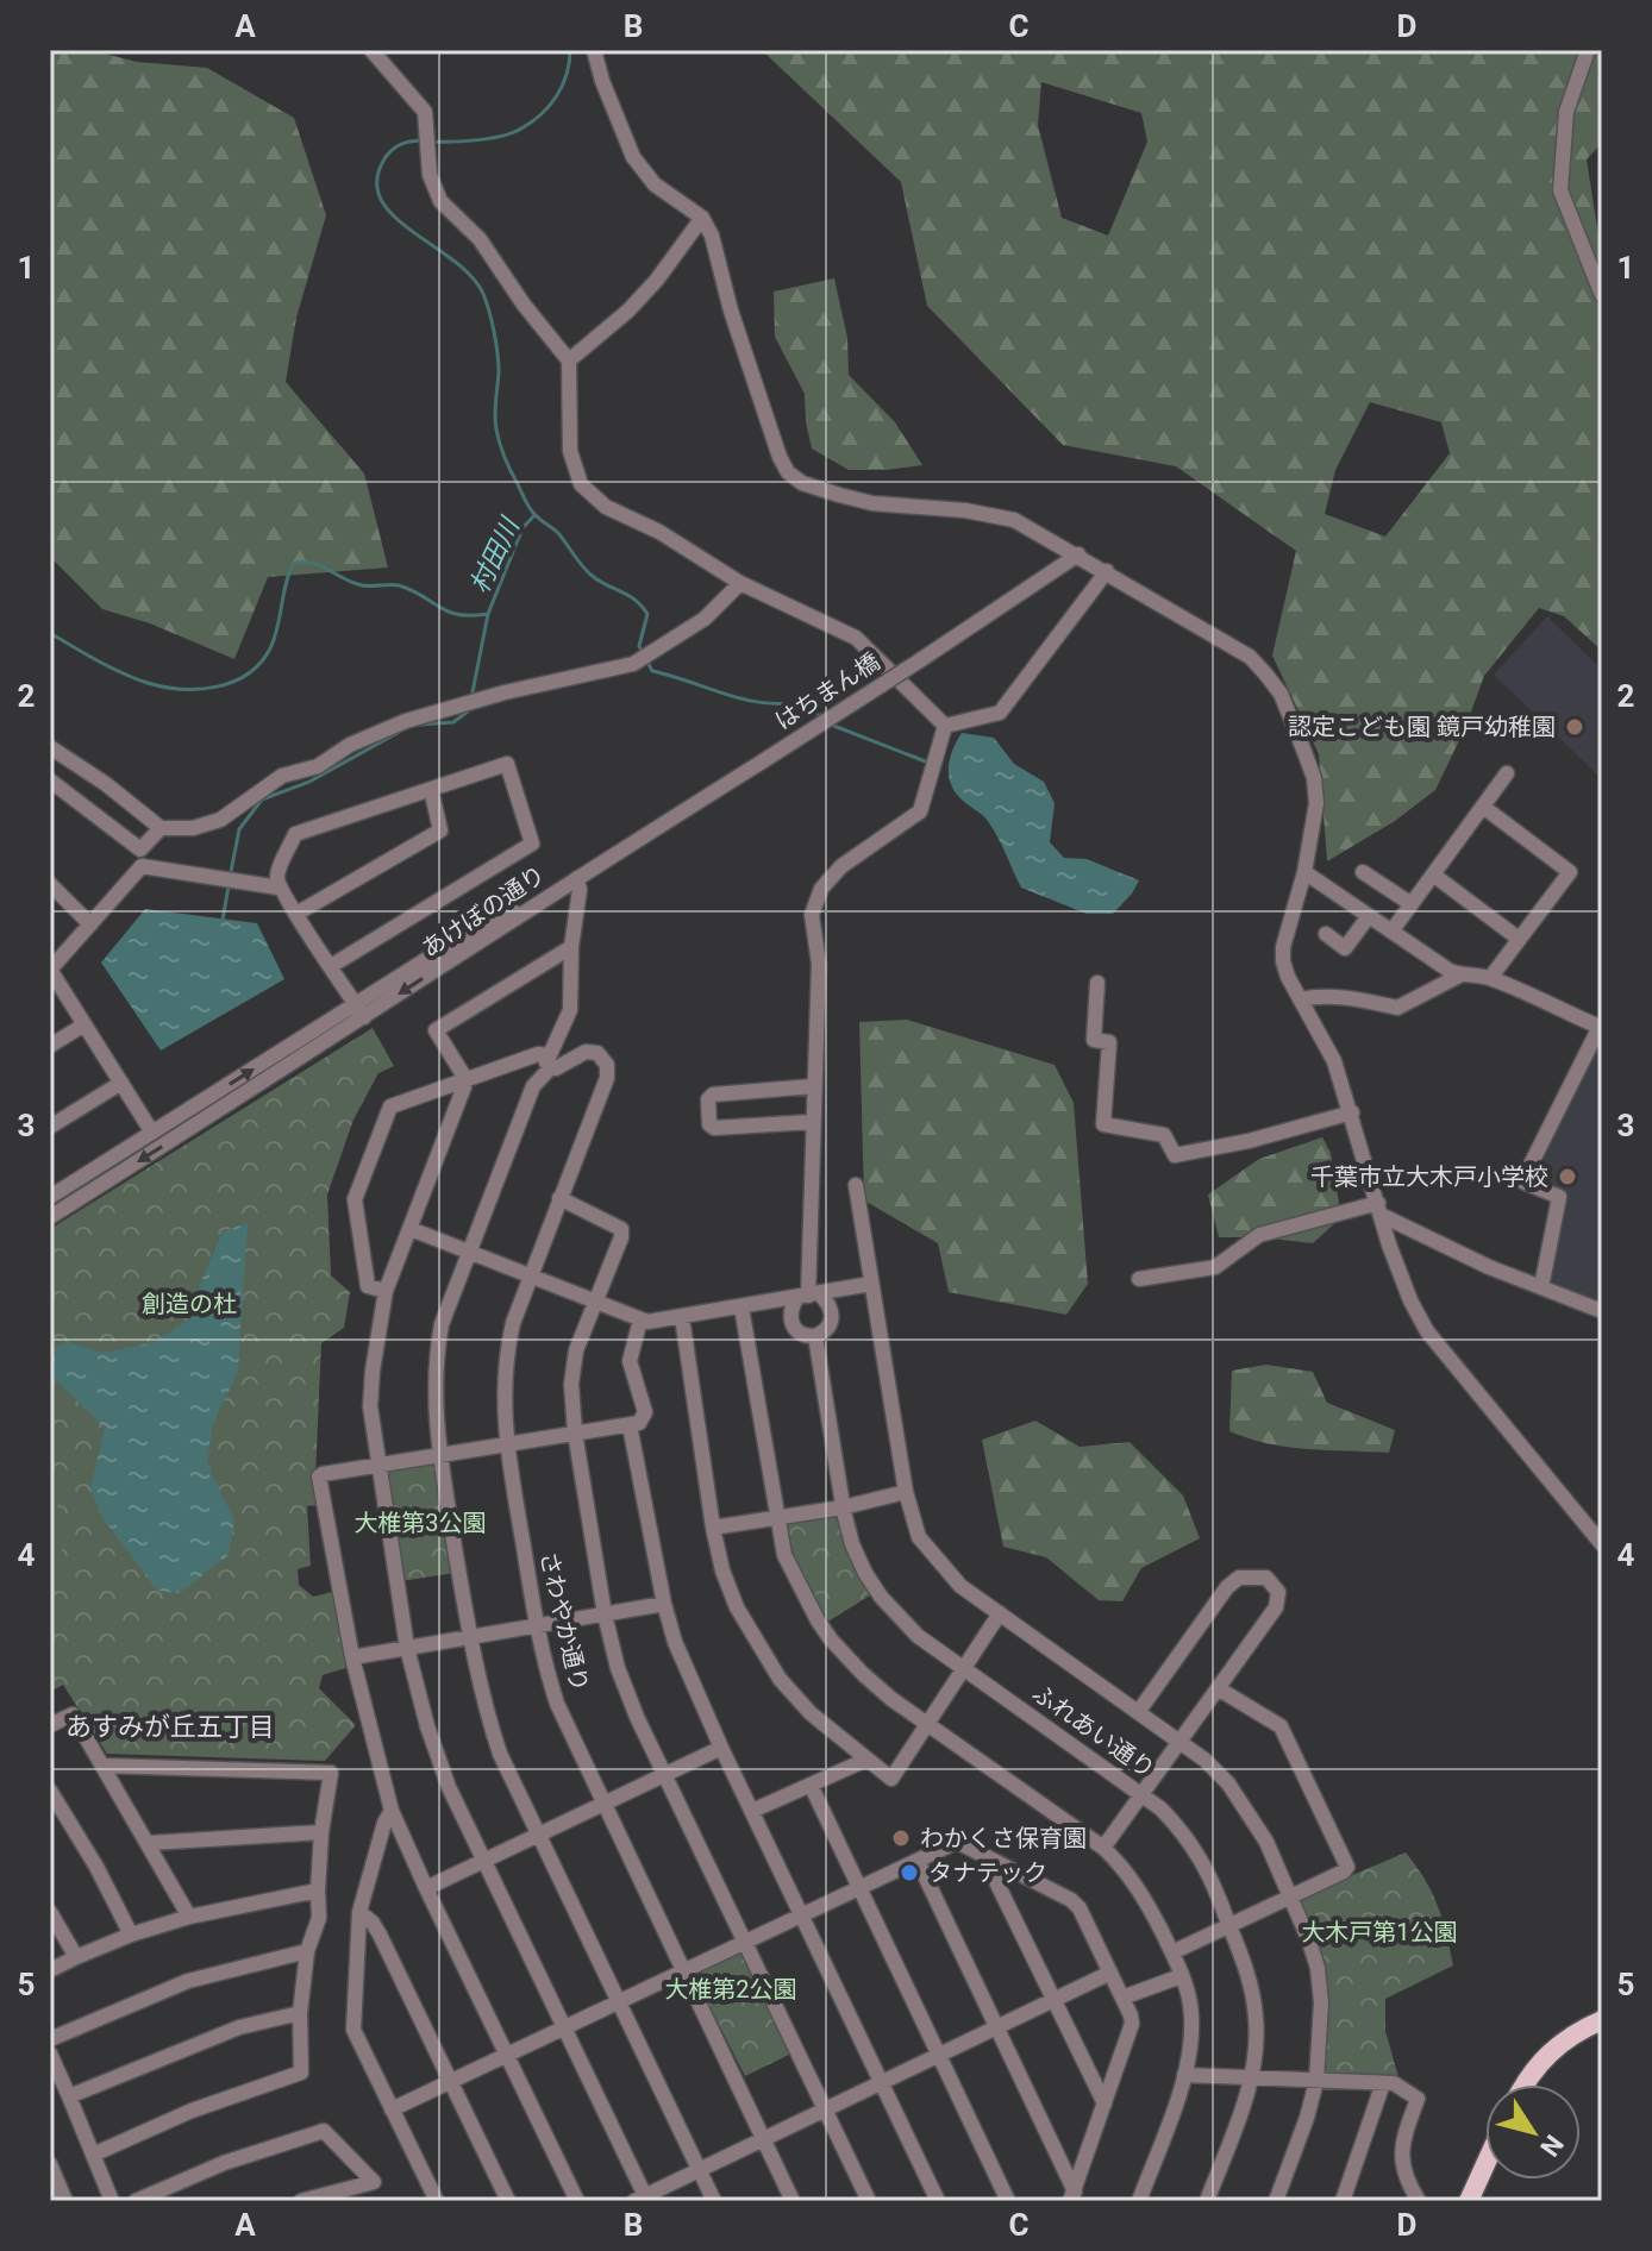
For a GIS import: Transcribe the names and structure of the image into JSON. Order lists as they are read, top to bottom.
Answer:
{
  "streets": {
    "street": [
      "はちまん橋",
      "あけぼの通り",
      "さわやか通り",
      "ふれあい通り"
    ]
  },
  "crossings": [
    ["はちまん橋", "あけぼの通り"]
  ],
  "districts": ["あすみが丘五丁目"],
  "water": ["村田川"],
  "parks": [
    "創造の杜",
    "大椎第3公園",
    "大木戸第1公園",
    "大椎第2公園"
  ],
  "places": [
    "認定こども園 鏡戸幼稚園",
    "千葉市立大木戸小学校",
    "わかくさ保育園",
    "タナテック"
  ],
  "north": "bottom right",
  "grid": {
    "columns": [
      "A",
      "B",
      "C",
      "D"
    ],
    "rows": [
      "1",
      "2",
      "3",
      "4",
      "5"
    ]
  }
}
